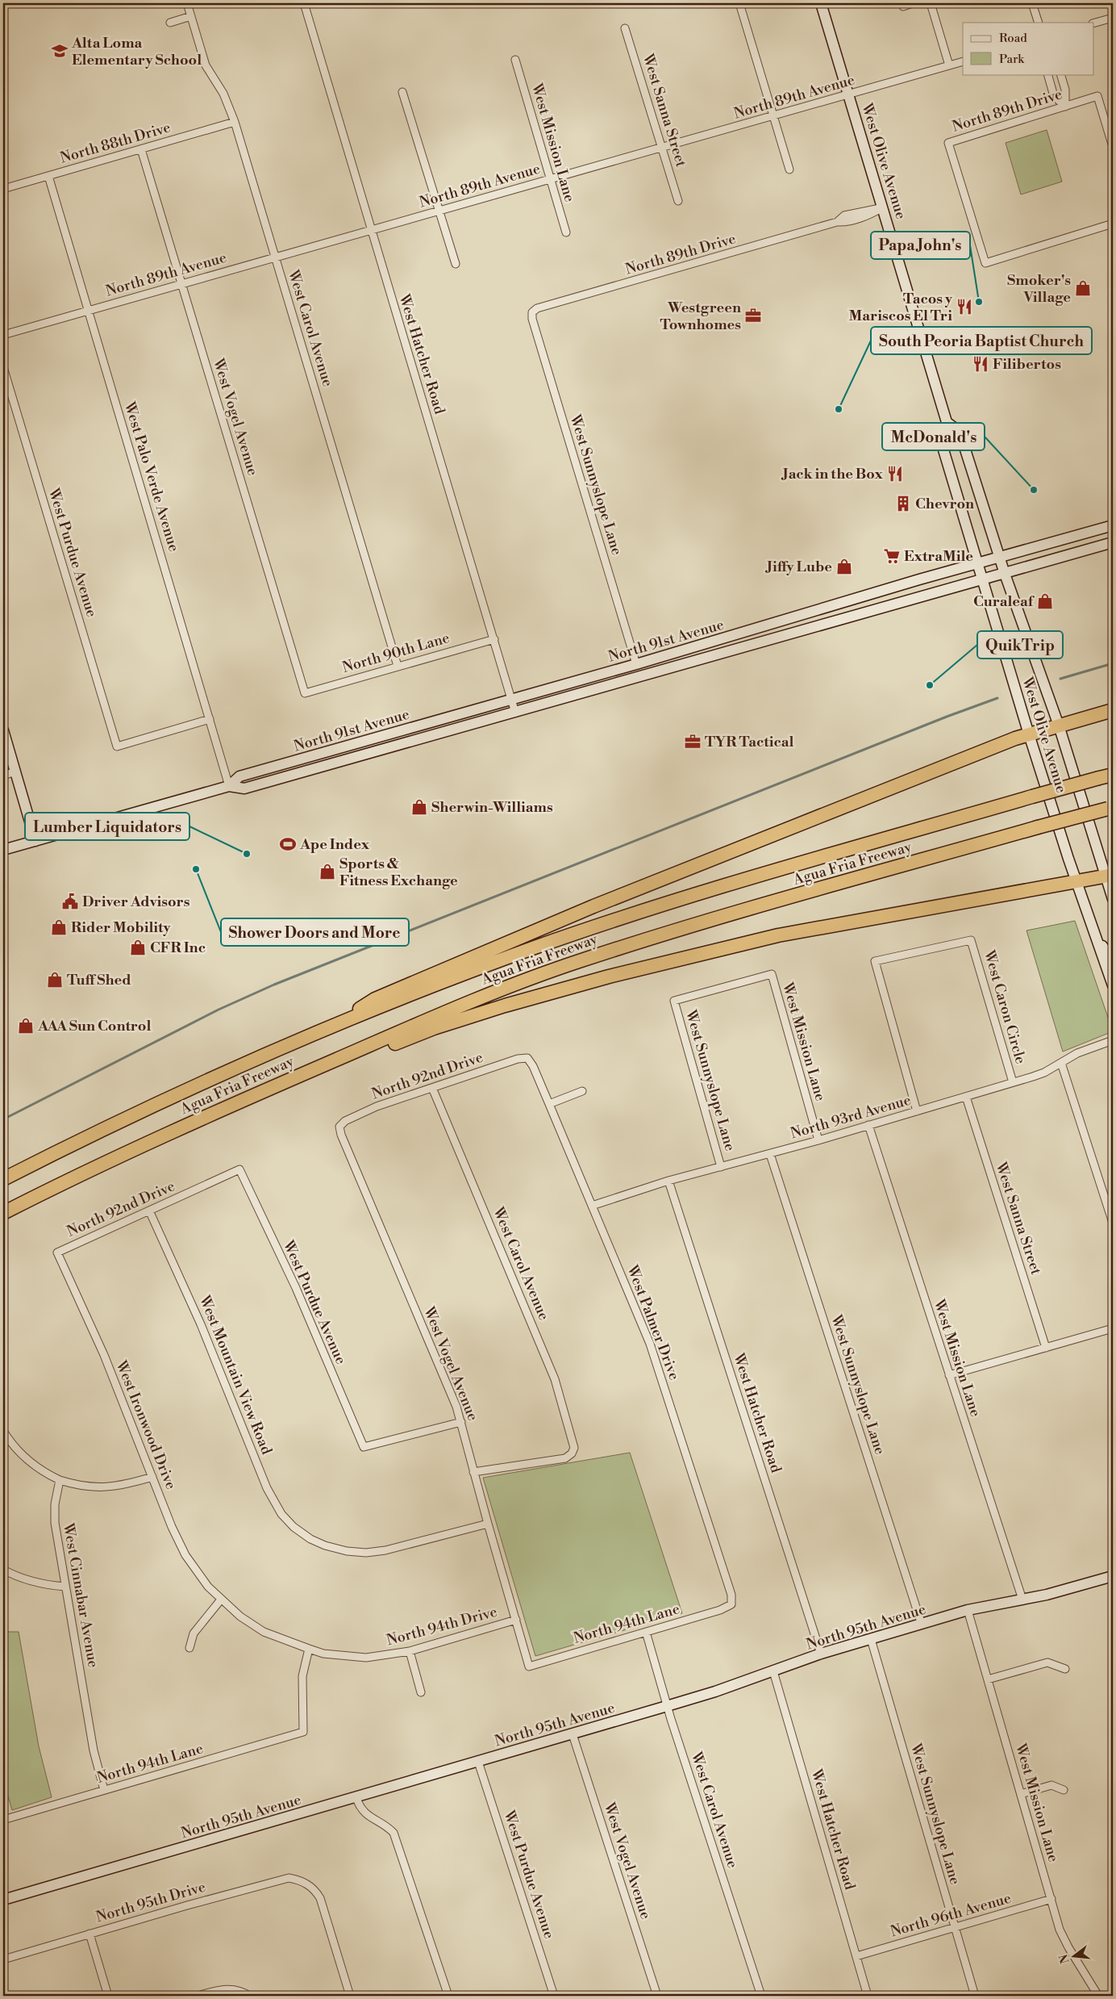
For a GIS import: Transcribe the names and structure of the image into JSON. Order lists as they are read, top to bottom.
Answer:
{
  "streets": {
    "highway": ["Agua Fria Freeway"],
    "main road": ["West Olive Avenue", "North 91st Avenue", "North 95th Avenue"],
    "street": [
      "North 89th Avenue",
      "West Sanna Street",
      "North 89th Drive",
      "North 88th Drive",
      "West Mission Lane",
      "West Carol Avenue",
      "West Hatcher Road",
      "West Vogel Avenue",
      "West Palo Verde Avenue",
      "West Sunnyslope Lane",
      "West Purdue Avenue",
      "North 90th Lane",
      "West Caron Circle",
      "North 92nd Drive",
      "North 93rd Avenue",
      "West Palmer Drive",
      "West Mountain View Road",
      "West Ironwood Drive",
      "West Cinnabar Avenue",
      "North 94th Lane",
      "North 94th Drive",
      "North 95th Drive",
      "North 96th Avenue"
    ]
  },
  "crossings": [
    ["North 89th Avenue", "West Sanna Street"],
    ["North 89th Avenue", "West Mission Lane"],
    ["North 89th Avenue", "West Olive Avenue"],
    ["North 89th Avenue", "West Carol Avenue"],
    ["North 89th Avenue", "West Hatcher Road"],
    ["North 89th Avenue", "West Vogel Avenue"],
    ["North 89th Avenue", "West Palo Verde Avenue"],
    ["West Sanna Street", "North 93rd Avenue"],
    ["North 89th Drive", "West Olive Avenue"],
    ["North 89th Drive", "West Sunnyslope Lane"],
    ["North 88th Drive", "West Carol Avenue"],
    ["North 88th Drive", "West Vogel Avenue"],
    ["North 88th Drive", "West Palo Verde Avenue"],
    ["West Mission Lane", "West Sunnyslope Lane"],
    ["West Mission Lane", "North 93rd Avenue"],
    ["West Mission Lane", "North 95th Avenue"],
    ["West Mission Lane", "North 96th Avenue"],
    ["West Olive Avenue", "North 91st Avenue"],
    ["West Carol Avenue", "West Vogel Avenue"],
    ["West Carol Avenue", "North 90th Lane"],
    ["West Carol Avenue", "North 92nd Drive"],
    ["West Carol Avenue", "North 94th Lane"],
    ["West Carol Avenue", "North 95th Avenue"],
    ["West Hatcher Road", "North 91st Avenue"],
    ["West Hatcher Road", "North 90th Lane"],
    ["West Hatcher Road", "North 93rd Avenue"],
    ["West Hatcher Road", "North 95th Avenue"],
    ["West Hatcher Road", "North 96th Avenue"],
    ["West Vogel Avenue", "West Purdue Avenue"],
    ["West Vogel Avenue", "North 90th Lane"],
    ["West Vogel Avenue", "North 92nd Drive"],
    ["West Vogel Avenue", "West Mountain View Road"],
    ["West Vogel Avenue", "North 94th Lane"],
    ["West Vogel Avenue", "North 94th Drive"],
    ["West Vogel Avenue", "North 95th Avenue"],
    ["West Palo Verde Avenue", "West Purdue Avenue"],
    ["West Palo Verde Avenue", "North 91st Avenue"],
    ["West Sunnyslope Lane", "North 91st Avenue"],
    ["West Sunnyslope Lane", "North 93rd Avenue"],
    ["West Sunnyslope Lane", "North 95th Avenue"],
    ["West Sunnyslope Lane", "North 96th Avenue"],
    ["West Purdue Avenue", "North 92nd Drive"],
    ["West Purdue Avenue", "North 95th Avenue"],
    ["West Caron Circle", "North 93rd Avenue"],
    ["North 92nd Drive", "West Palmer Drive"],
    ["North 92nd Drive", "West Mountain View Road"],
    ["North 92nd Drive", "West Ironwood Drive"],
    ["North 93rd Avenue", "West Palmer Drive"],
    ["West Palmer Drive", "North 94th Lane"],
    ["West Ironwood Drive", "North 94th Drive"],
    ["West Cinnabar Avenue", "North 94th Lane"],
    ["North 94th Lane", "North 94th Drive"]
  ],
  "places": {
    "school or university": ["Alta Loma Elementary School"],
    "shop": [
      "Smoker's Village",
      "Jiffy Lube",
      "Curaleaf",
      "Sherwin-Williams",
      "Sports & Fitness Exchange",
      "Rider Mobility",
      "CFR Inc",
      "Tuff Shed",
      "AAA Sun Control"
    ],
    "other": [
      "Papa John's",
      "South Peoria Baptist Church",
      "McDonald's",
      "QuikTrip",
      "Lumber Liquidators",
      "Shower Doors and More"
    ],
    "restaurant": ["Tacos y Mariscos El Tri", "Filibertos", "Jack in the Box"],
    "office": ["Westgreen Townhomes", "TYR Tactical"],
    "building": ["Chevron"],
    "supermarket": ["ExtraMile"],
    "sports": ["Ape Index"],
    "public building": ["Driver Advisors"]
  },
  "legend": ["Road", "Park"],
  "north": "left"
}
